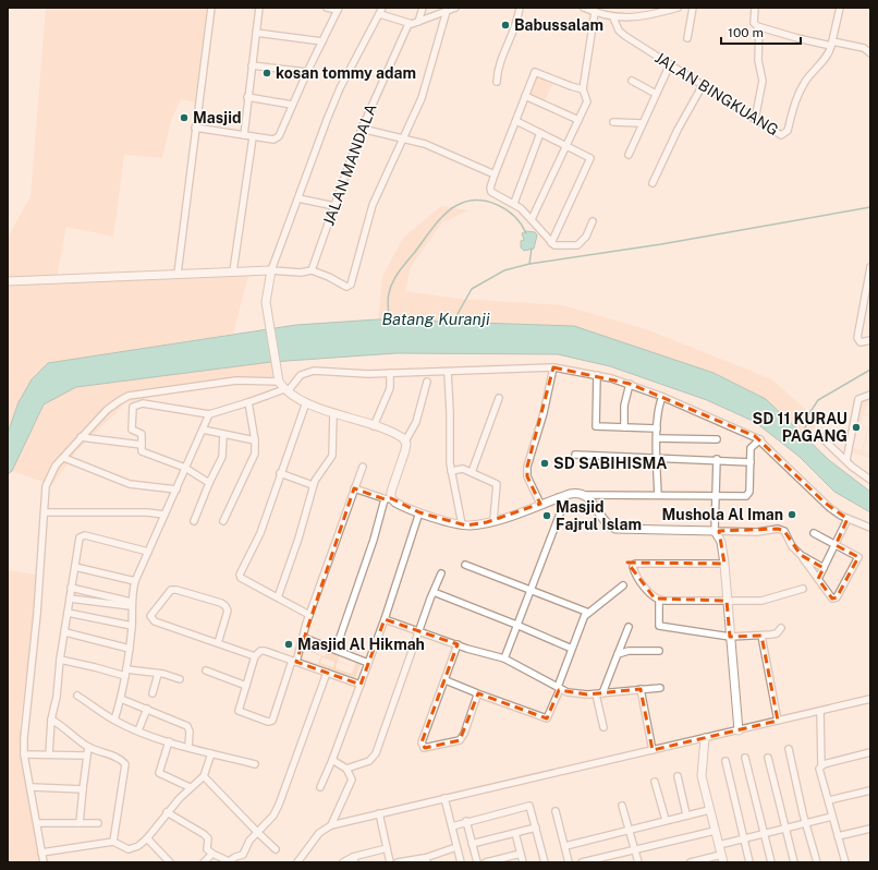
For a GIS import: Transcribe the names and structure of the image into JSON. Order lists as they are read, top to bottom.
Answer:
{
  "streets": {
    "street": ["JALAN BINGKUANG", "JALAN MANDALA"]
  },
  "water": ["Batang Kuranji"],
  "places": [
    "Babussalam",
    "kosan tommy adam",
    "Masjid",
    "SD 11 KURAU PAGANG",
    "SD SABIHISMA",
    "Mushola Al Iman",
    "Masjid Fajrul Islam",
    "Masjid Al Hikmah"
  ],
  "scale_bar": "100 m"
}
